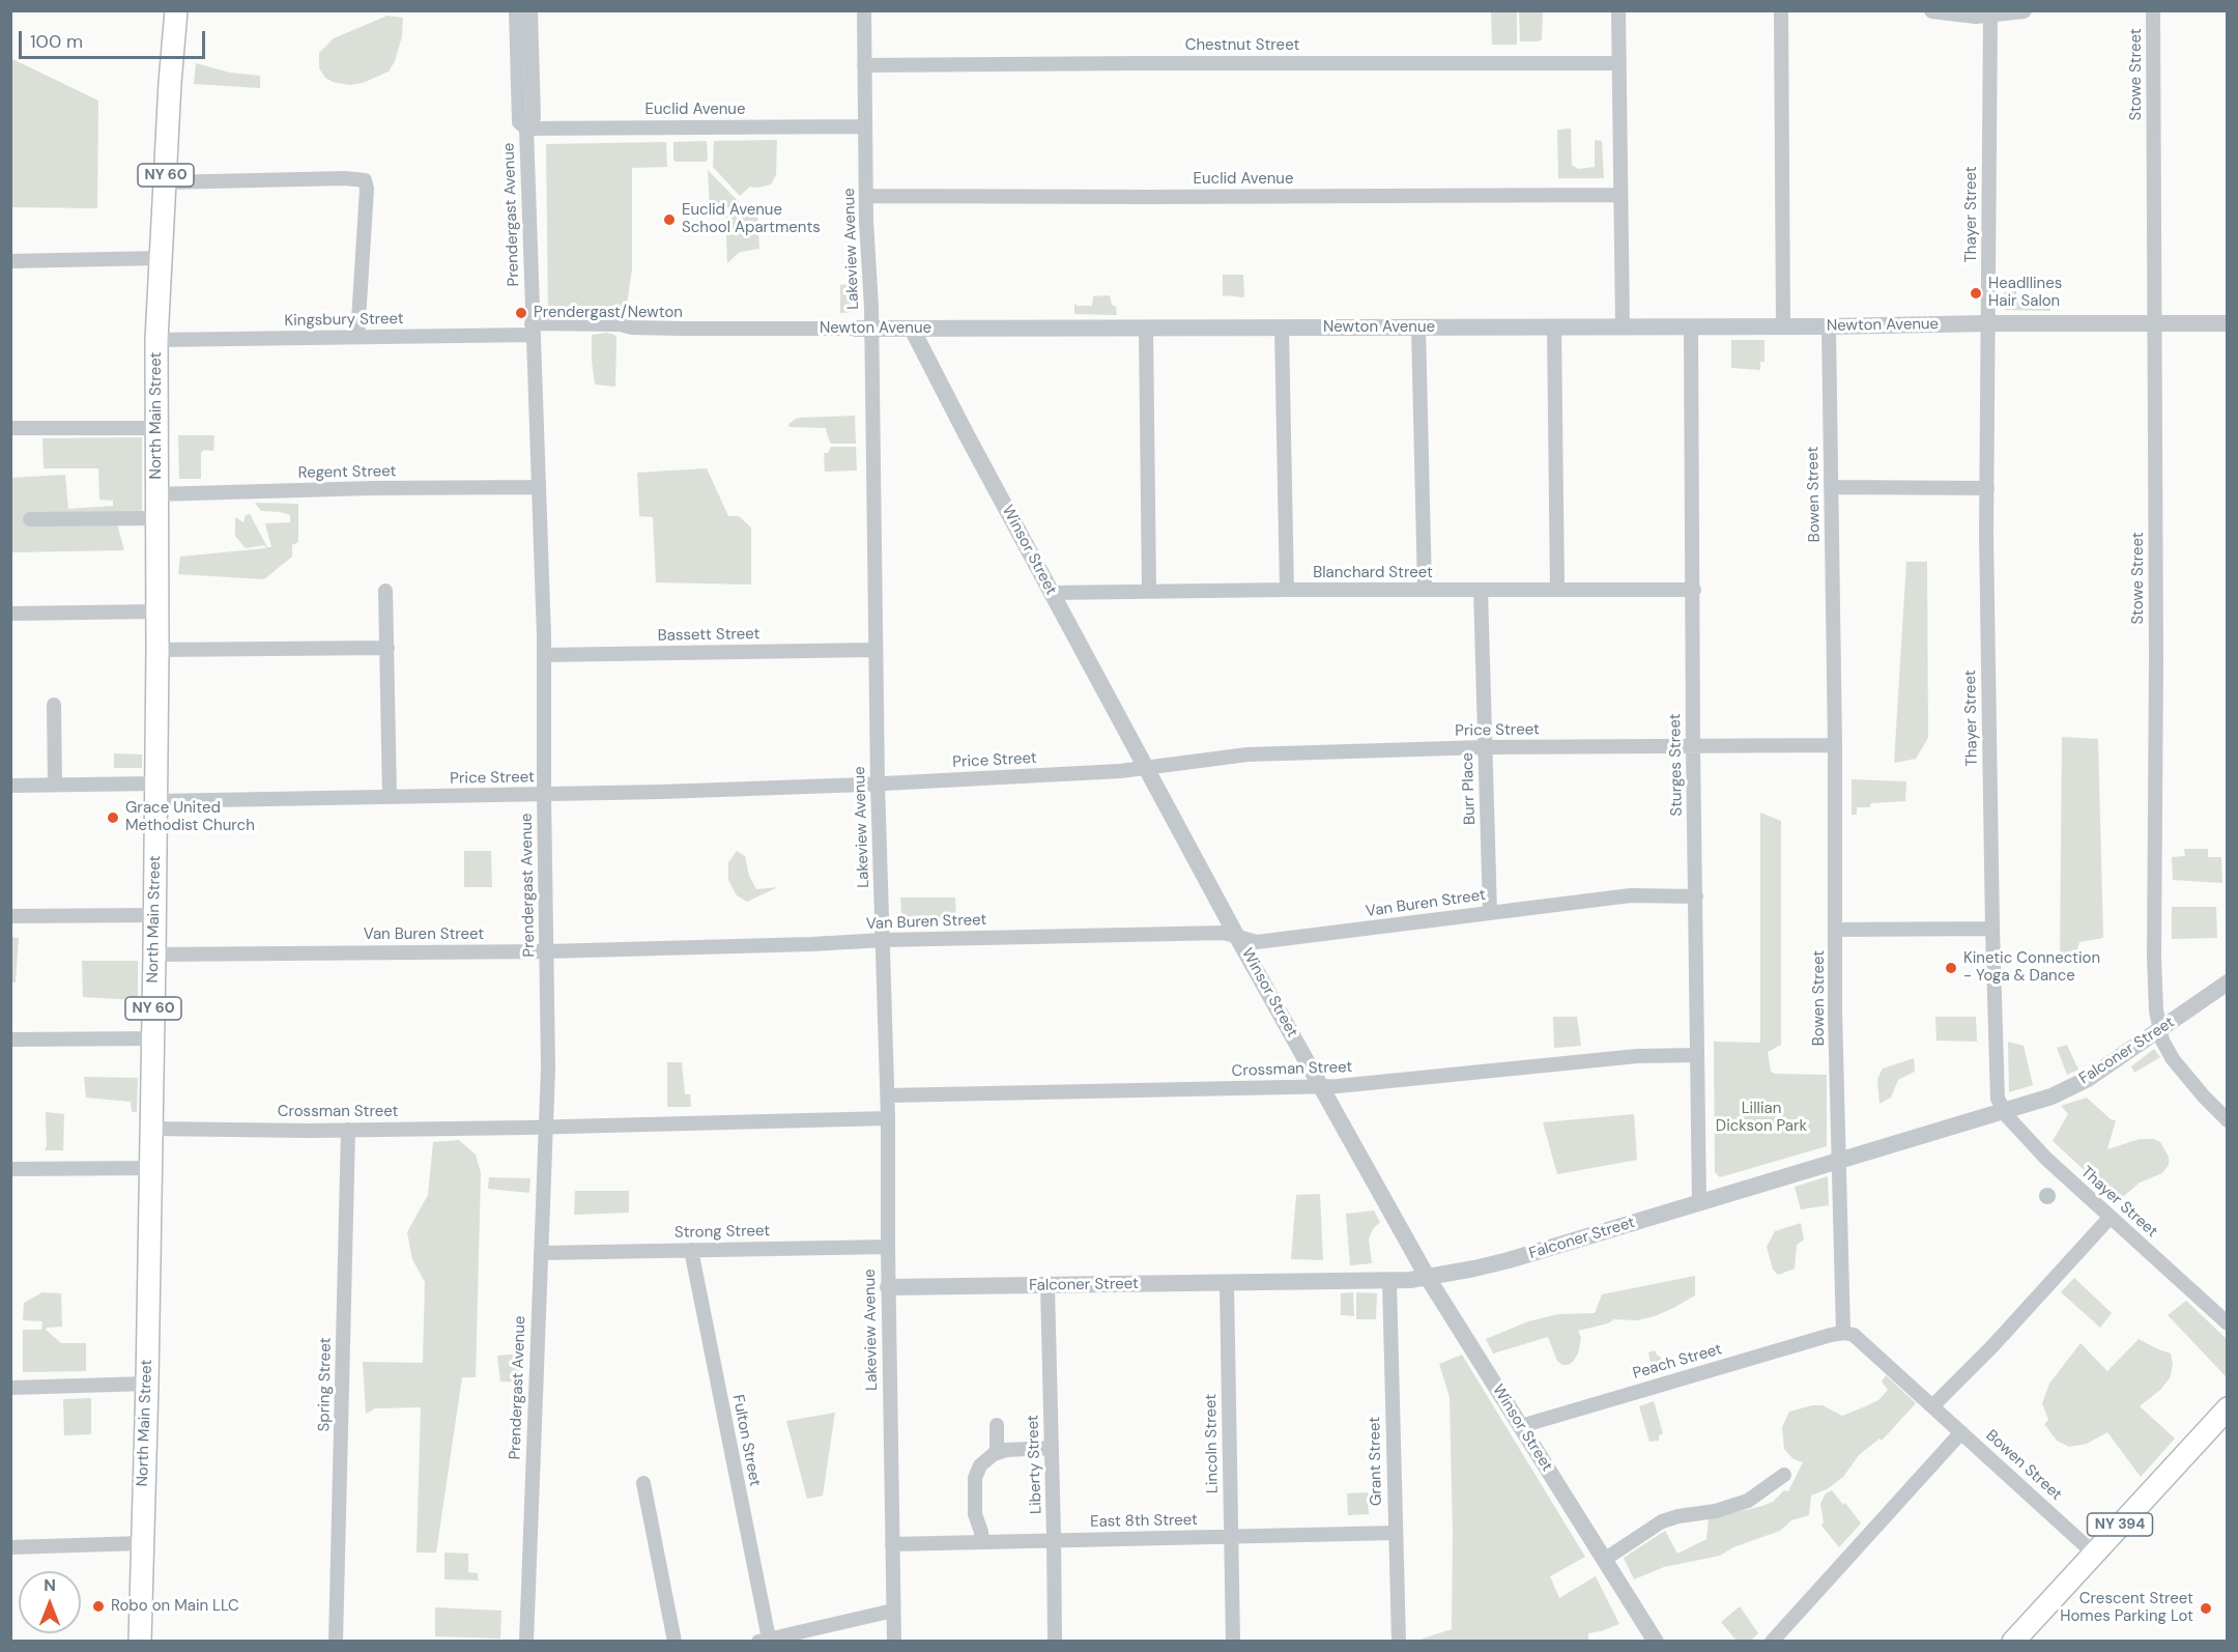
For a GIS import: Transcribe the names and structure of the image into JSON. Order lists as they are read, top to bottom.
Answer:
{
  "streets": {
    "main road": ["NY 60", "North Main Street", "NY 394"],
    "street": [
      "Chestnut Street",
      "Stowe Street",
      "Euclid Avenue",
      "Prendergast Avenue",
      "Thayer Street",
      "Lakeview Avenue",
      "Kingsbury Street",
      "Newton Avenue",
      "Regent Street",
      "Bowen Street",
      "Winsor Street",
      "Blanchard Street",
      "Bassett Street",
      "Price Street",
      "Sturges Street",
      "Burr Place",
      "Van Buren Street",
      "Falconer Street",
      "Crossman Street",
      "Strong Street",
      "Peach Street",
      "Spring Street",
      "Fulton Street",
      "Lincoln Street",
      "Grant Street",
      "Liberty Street",
      "East 8th Street"
    ]
  },
  "crossings": [
    ["Chestnut Street", "Lakeview Avenue"],
    ["Stowe Street", "Newton Avenue"],
    ["Stowe Street", "Falconer Street"],
    ["Euclid Avenue", "Prendergast Avenue"],
    ["Euclid Avenue", "Lakeview Avenue"],
    ["Prendergast Avenue", "Kingsbury Street"],
    ["Prendergast Avenue", "Newton Avenue"],
    ["Prendergast Avenue", "Regent Street"],
    ["Prendergast Avenue", "Bassett Street"],
    ["Prendergast Avenue", "Price Street"],
    ["Prendergast Avenue", "Van Buren Street"],
    ["Prendergast Avenue", "Crossman Street"],
    ["Prendergast Avenue", "Strong Street"],
    ["Thayer Street", "Newton Avenue"],
    ["Thayer Street", "Falconer Street"],
    ["Lakeview Avenue", "Newton Avenue"],
    ["Lakeview Avenue", "Bassett Street"],
    ["Lakeview Avenue", "Price Street"],
    ["Lakeview Avenue", "Van Buren Street"],
    ["Lakeview Avenue", "Falconer Street"],
    ["Lakeview Avenue", "Crossman Street"],
    ["Lakeview Avenue", "Strong Street"],
    ["Lakeview Avenue", "East 8th Street"],
    ["Kingsbury Street", "Newton Avenue"],
    ["Kingsbury Street", "North Main Street"],
    ["Newton Avenue", "Bowen Street"],
    ["Newton Avenue", "Winsor Street"],
    ["Newton Avenue", "Sturges Street"],
    ["North Main Street", "Regent Street"],
    ["North Main Street", "Price Street"],
    ["North Main Street", "Van Buren Street"],
    ["North Main Street", "Crossman Street"],
    ["Bowen Street", "Price Street"],
    ["Bowen Street", "Falconer Street"],
    ["Bowen Street", "Peach Street"],
    ["Bowen Street", "NY 394"],
    ["Winsor Street", "Blanchard Street"],
    ["Winsor Street", "Price Street"],
    ["Winsor Street", "Van Buren Street"],
    ["Winsor Street", "Falconer Street"],
    ["Winsor Street", "Crossman Street"],
    ["Winsor Street", "Peach Street"],
    ["Blanchard Street", "Sturges Street"],
    ["Blanchard Street", "Burr Place"],
    ["Price Street", "Sturges Street"],
    ["Price Street", "Burr Place"],
    ["Sturges Street", "Van Buren Street"],
    ["Sturges Street", "Falconer Street"],
    ["Sturges Street", "Crossman Street"],
    ["Burr Place", "Van Buren Street"],
    ["Falconer Street", "Lincoln Street"],
    ["Falconer Street", "Grant Street"],
    ["Falconer Street", "Liberty Street"],
    ["Crossman Street", "Spring Street"],
    ["Strong Street", "Fulton Street"],
    ["Lincoln Street", "East 8th Street"],
    ["Grant Street", "East 8th Street"],
    ["Liberty Street", "East 8th Street"]
  ],
  "parks": ["Lillian Dickson Park"],
  "places": [
    "Euclid Avenue School Apartments",
    "Headllines Hair Salon",
    "Prendergast/Newton",
    "Grace United Methodist Church",
    "Kinetic Connection - Yoga & Dance",
    "Robo on Main LLC",
    "Crescent Street Homes Parking Lot"
  ],
  "scale_bar": "100 m",
  "north": "top"
}
